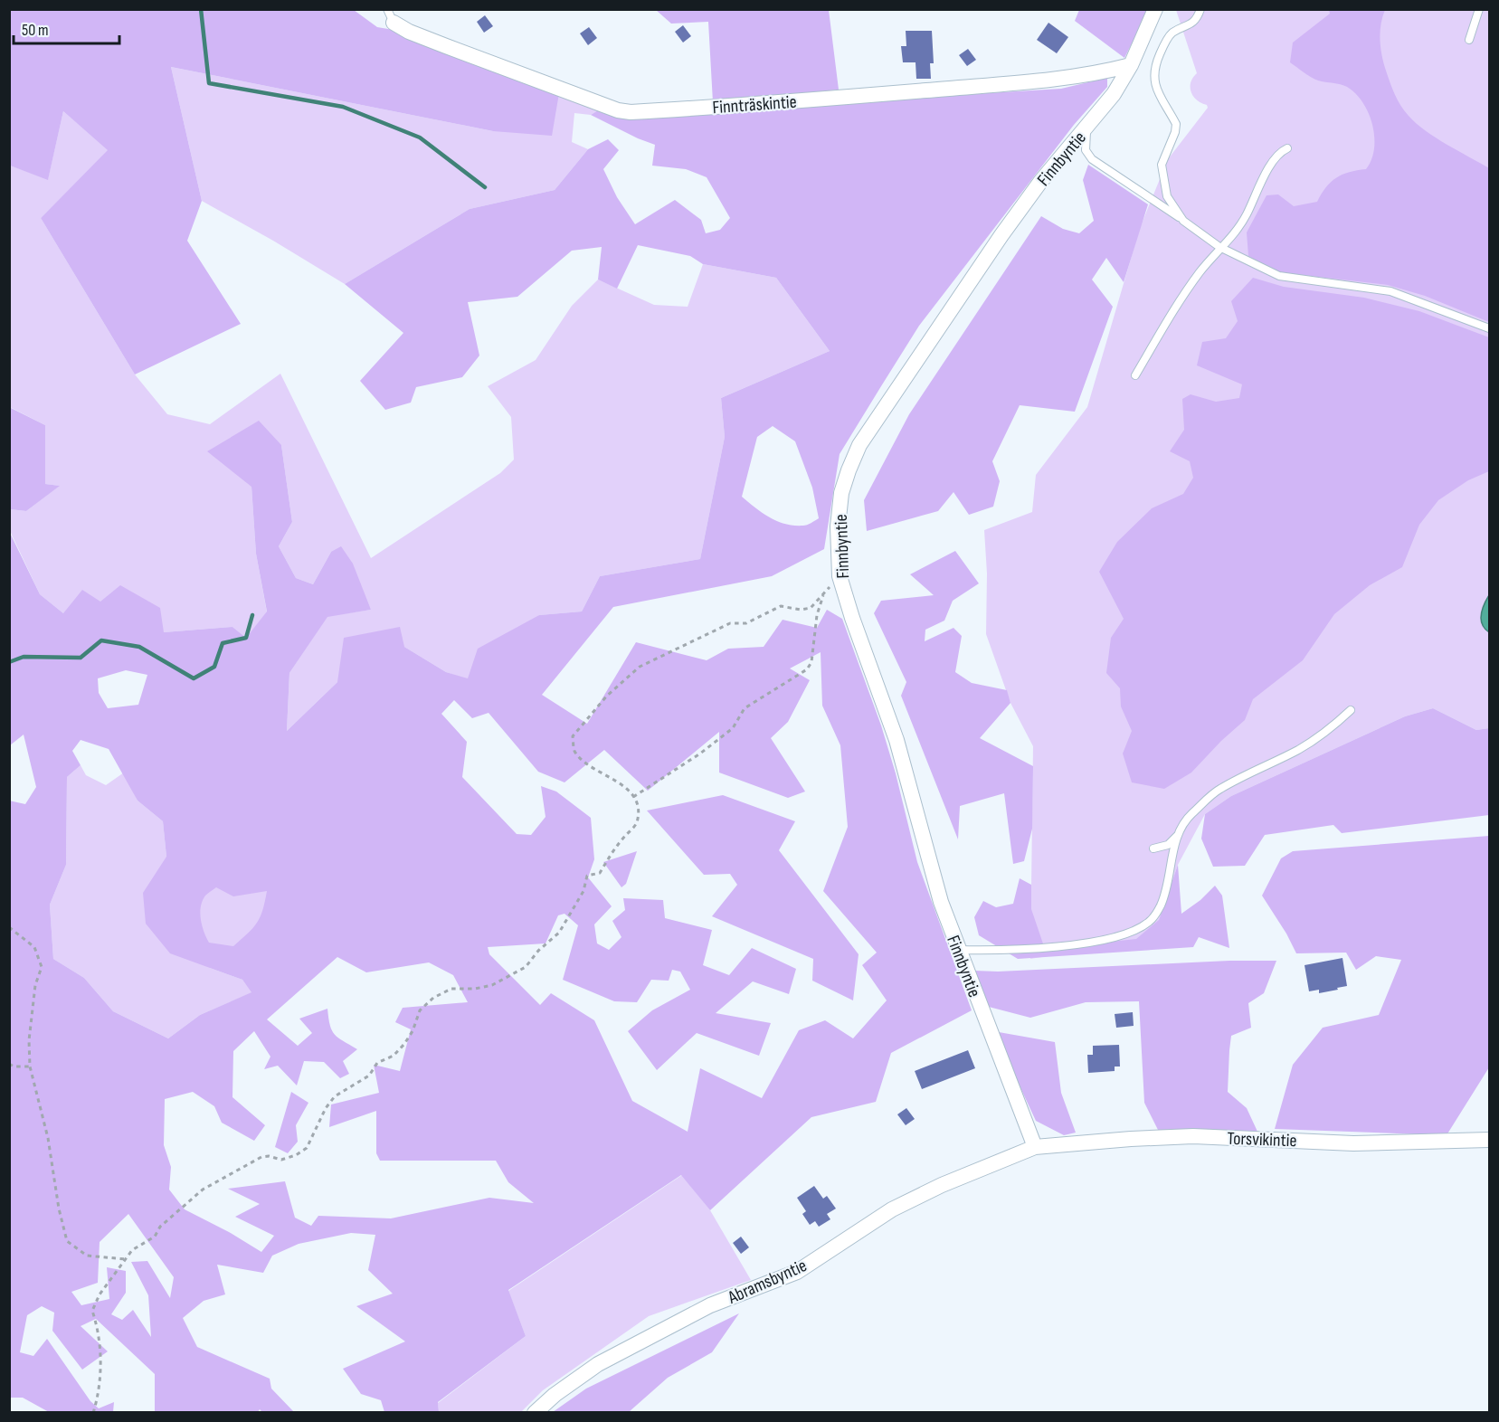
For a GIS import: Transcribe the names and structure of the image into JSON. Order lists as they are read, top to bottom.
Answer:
{
  "streets": {
    "street": [
      "Finnträskintie",
      "Finnbyntie",
      "Torsvikintie",
      "Abramsbyntie"
    ]
  },
  "crossings": [
    ["Finnträskintie", "Finnbyntie"],
    ["Finnbyntie", "Torsvikintie"],
    ["Finnbyntie", "Abramsbyntie"],
    ["Torsvikintie", "Abramsbyntie"]
  ],
  "scale_bar": "50 m"
}
